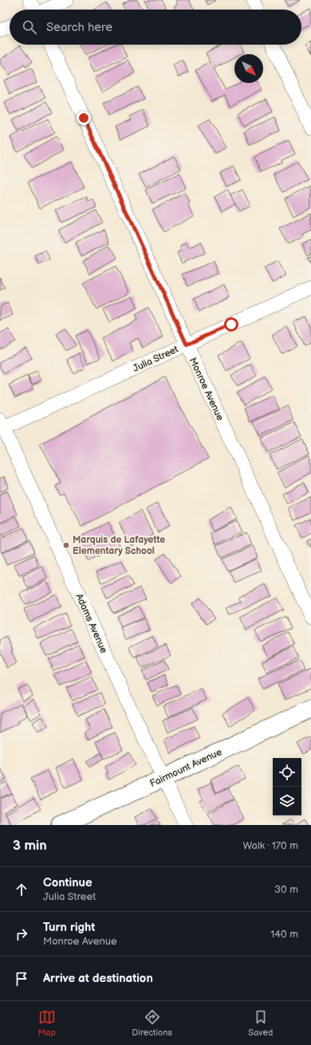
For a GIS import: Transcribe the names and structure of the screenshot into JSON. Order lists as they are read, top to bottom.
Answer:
{
  "streets": {
    "street": [
      "Julia Street",
      "Monroe Avenue",
      "Adams Avenue",
      "Fairmount Avenue"
    ]
  },
  "crossings": [
    ["Julia Street", "Monroe Avenue"],
    ["Julia Street", "Adams Avenue"],
    ["Adams Avenue", "Fairmount Avenue"]
  ],
  "places": ["Marquis de Lafayette Elementary School"],
  "north": "bottom right",
  "page": {
    "search": "Search here",
    "heading": ["3 min", "Walk · 170 m"],
    "list": [
      ["Continue", "Julia Street", "30 m"],
      ["Turn right", "Monroe Avenue", "140 m"],
      "Arrive at destination"
    ],
    "nav": ["Map", "Directions", "Saved"]
  }
}
